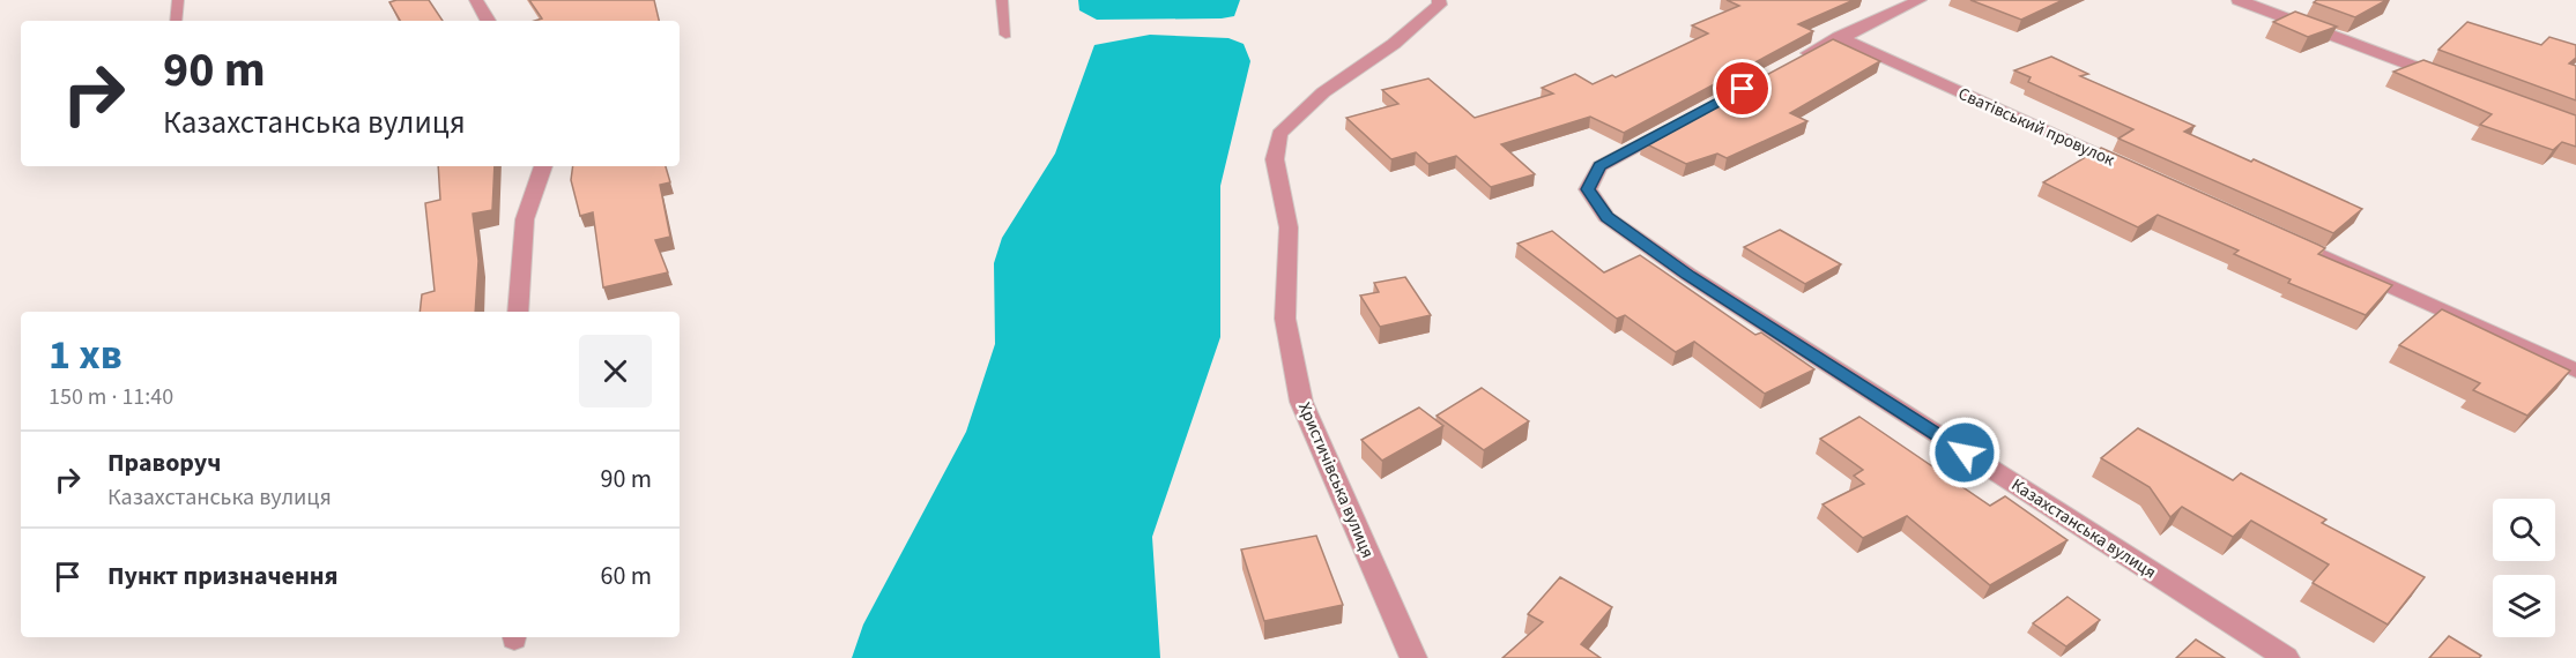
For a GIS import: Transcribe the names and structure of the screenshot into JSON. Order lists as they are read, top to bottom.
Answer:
{
  "streets": {
    "street": ["Сватівський провулок", "Христичівська вулиця", "Казахстанська вулиця"]
  },
  "page": {
    "turn": ["90 m", "Казахстанська вулиця"],
    "heading": ["1 хв", "150 m · 11:40"],
    "list": [
      {
        "name": "Праворуч",
        "note": "Казахстанська вулиця",
        "value": "90 m"
      },
      {
        "name": "Пункт призначення",
        "value": "60 m"
      }
    ]
  }
}
